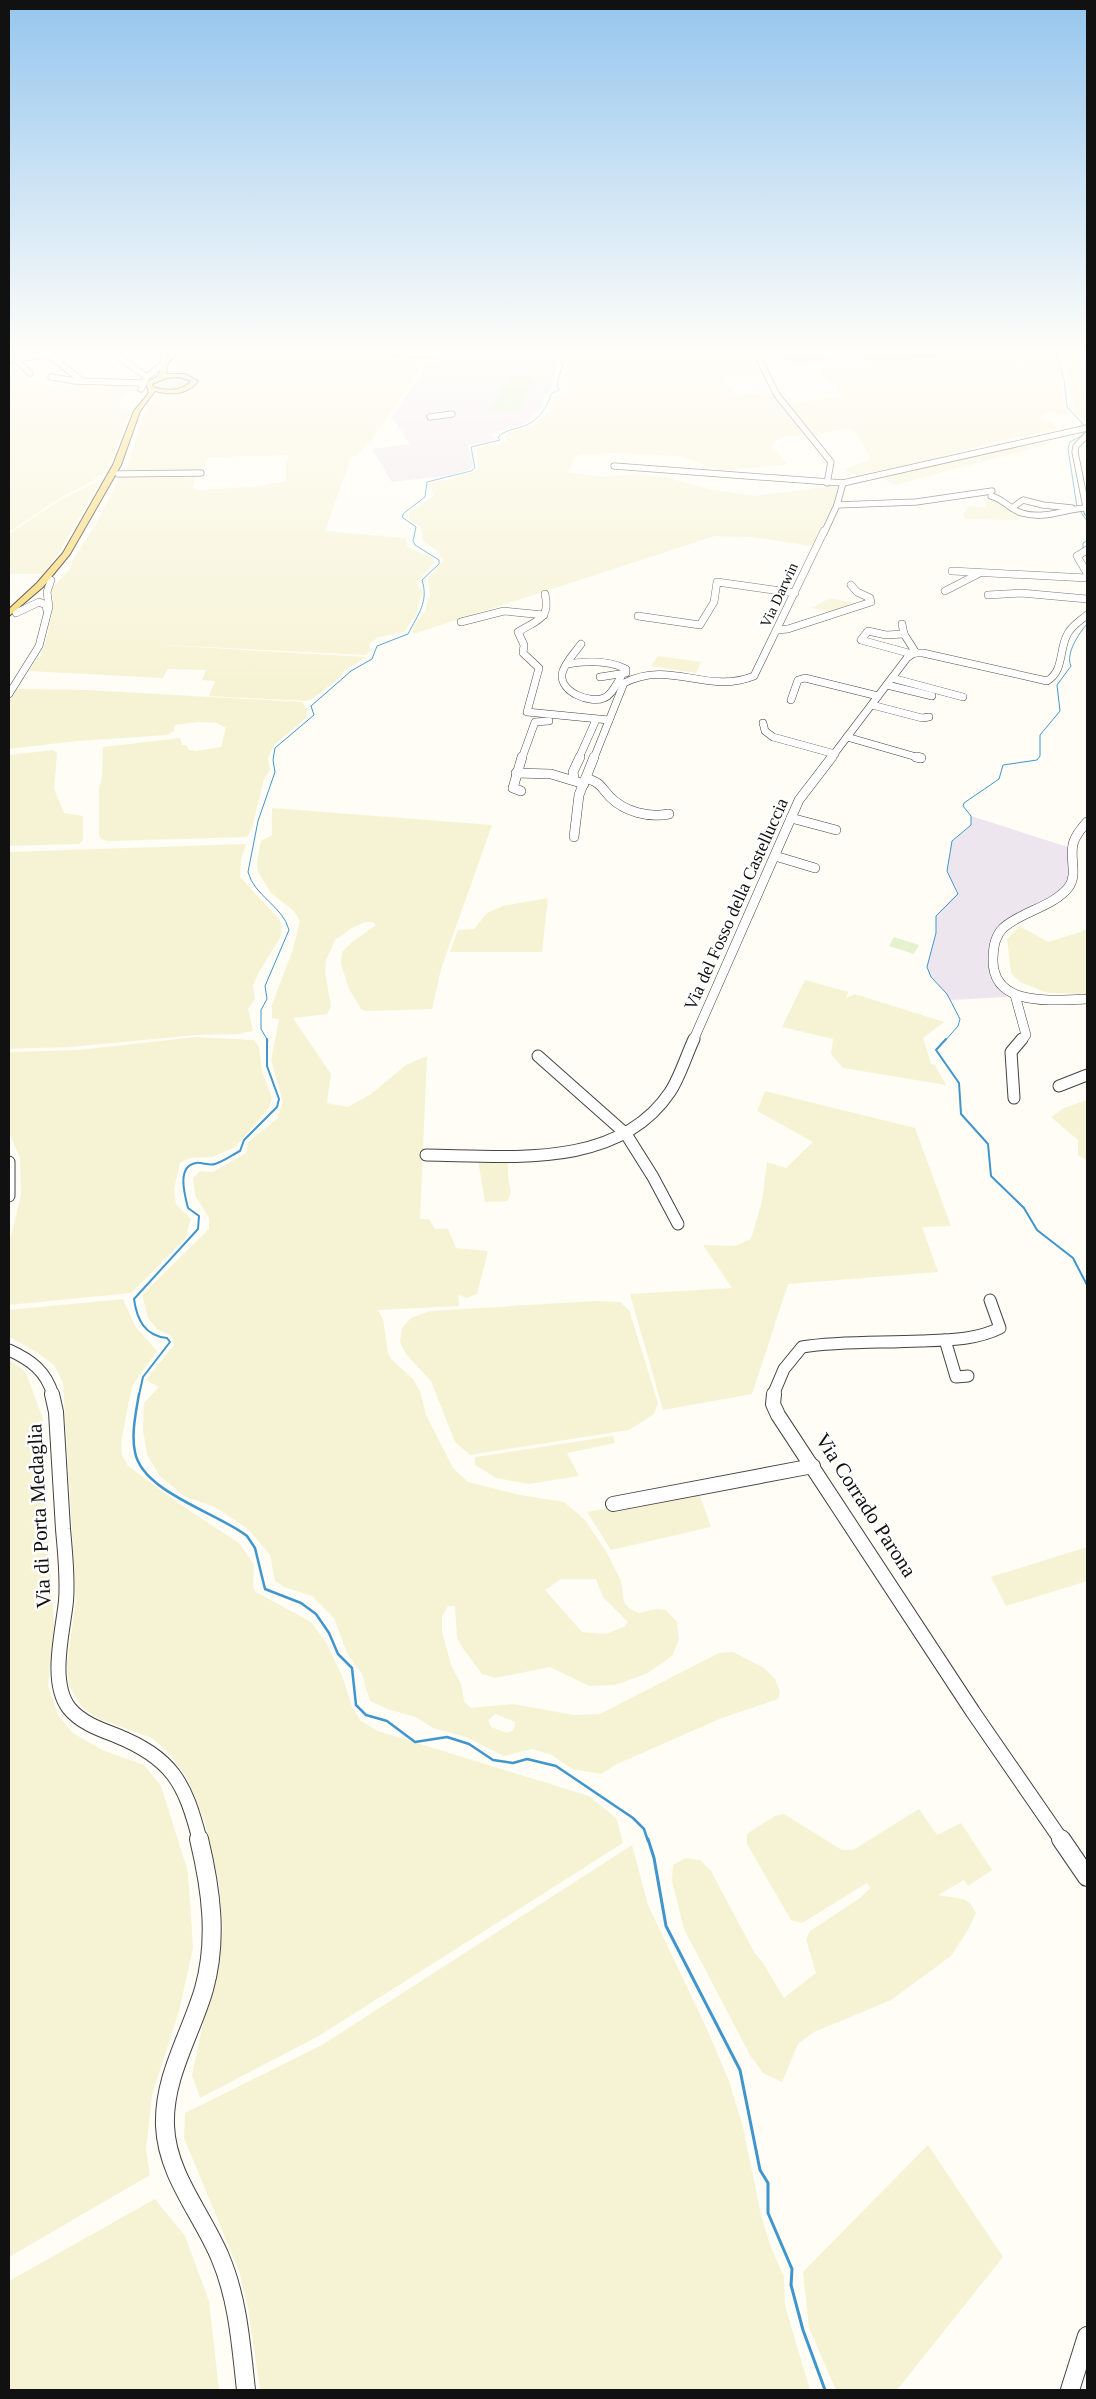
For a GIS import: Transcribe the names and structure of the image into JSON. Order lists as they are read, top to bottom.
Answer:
{
  "streets": {
    "street": [
      "Via Darwin",
      "Via del Fosso della Castelluccia",
      "Via Corrado Parona",
      "Via di Porta Medaglia"
    ]
  }
}
